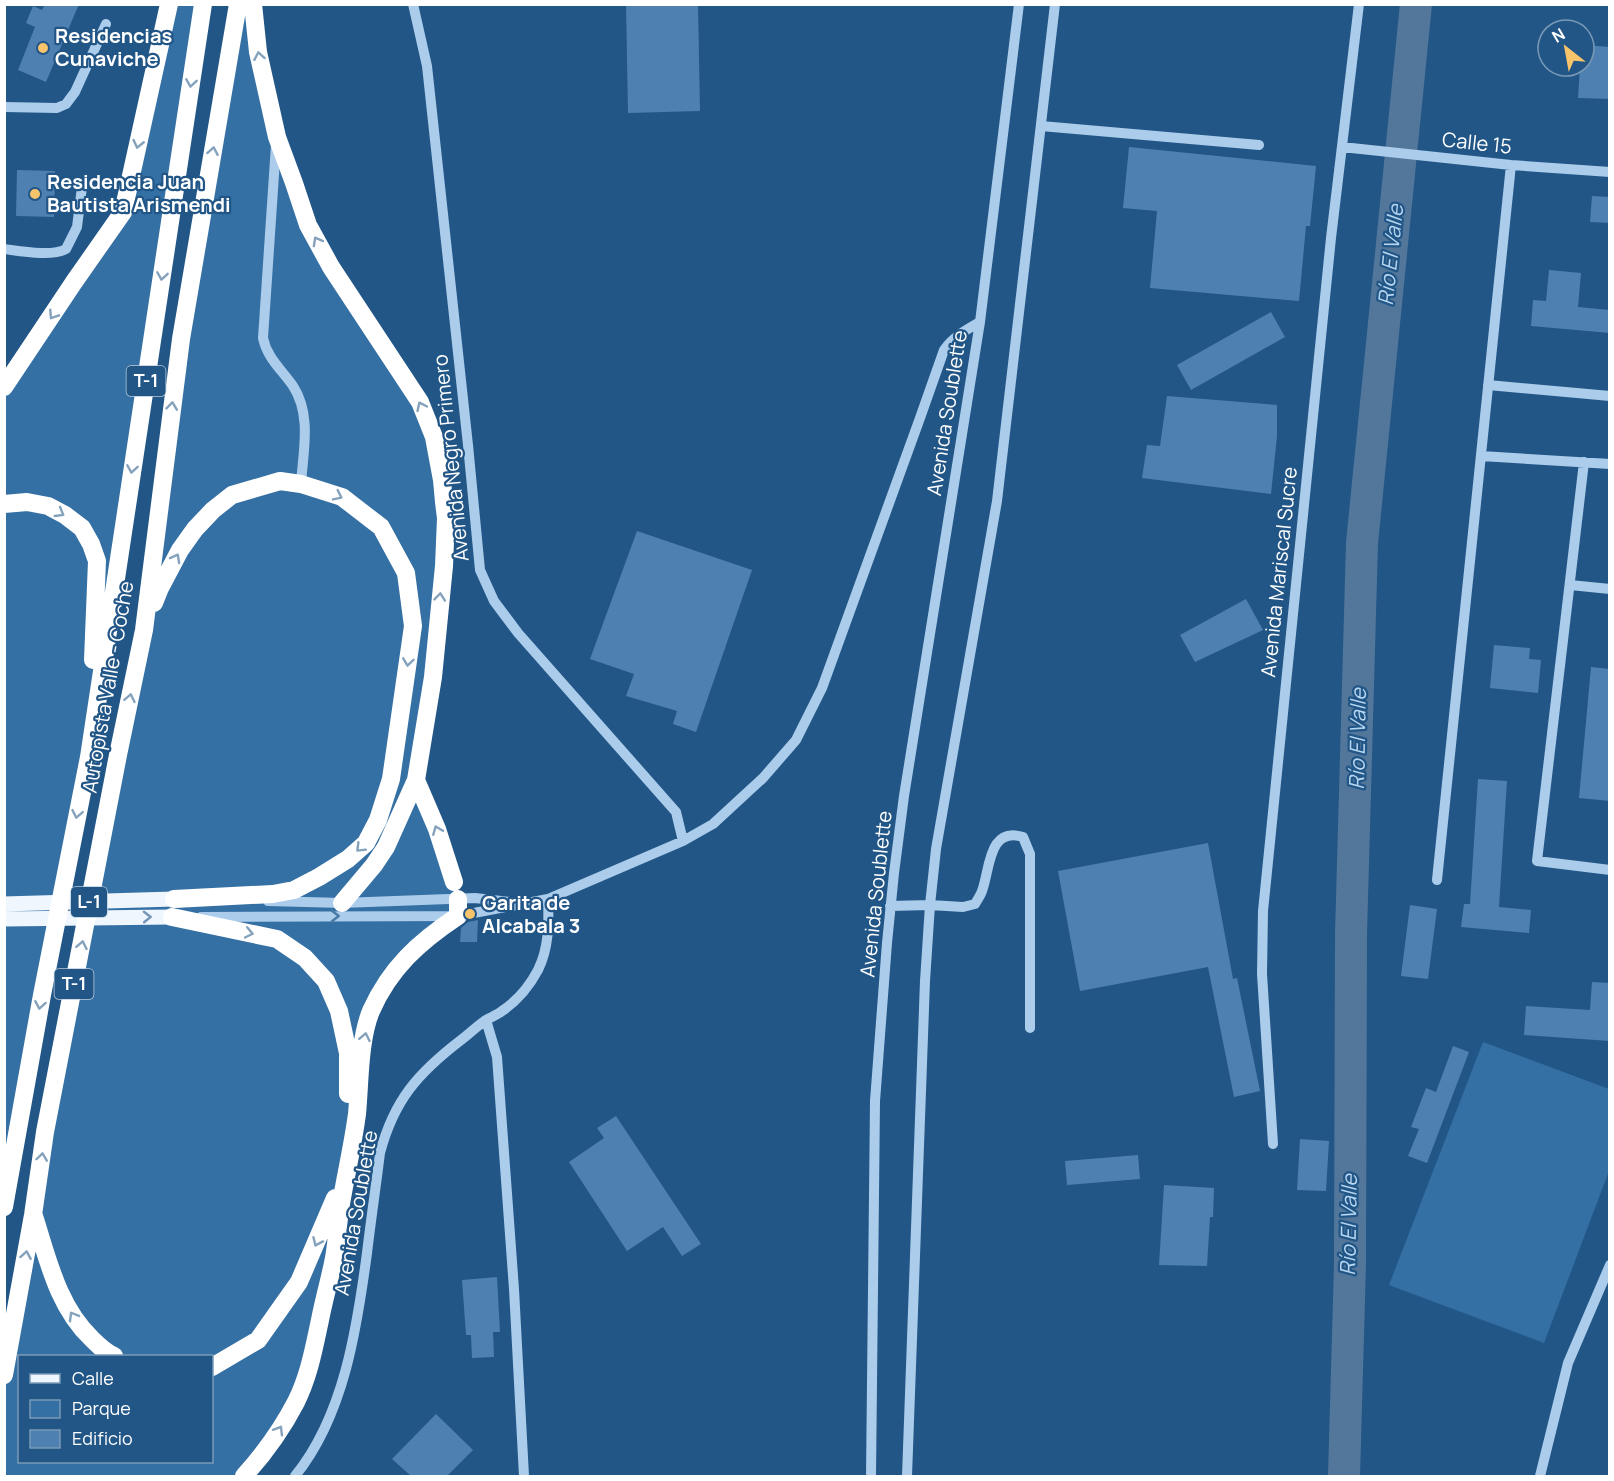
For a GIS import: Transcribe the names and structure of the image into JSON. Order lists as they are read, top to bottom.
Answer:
{
  "streets": {
    "highway": ["T-1", "Autopista Valle - Coche"],
    "main road": ["L-1"],
    "street": [
      "Calle 15",
      "Avenida Soublette",
      "Avenida Negro Primero",
      "Avenida Mariscal Sucre"
    ]
  },
  "crossings": [
    ["Calle 15", "Avenida Mariscal Sucre"],
    ["Avenida Soublette", "Avenida Negro Primero"],
    ["Avenida Soublette", "L-1"]
  ],
  "water": ["Río El Valle"],
  "places": ["Residencias Cunaviche", "Residencia Juan Bautista Arismendi", "Garita de Alcabala 3"],
  "legend": ["Calle", "Parque", "Edificio"],
  "north": "top left"
}
